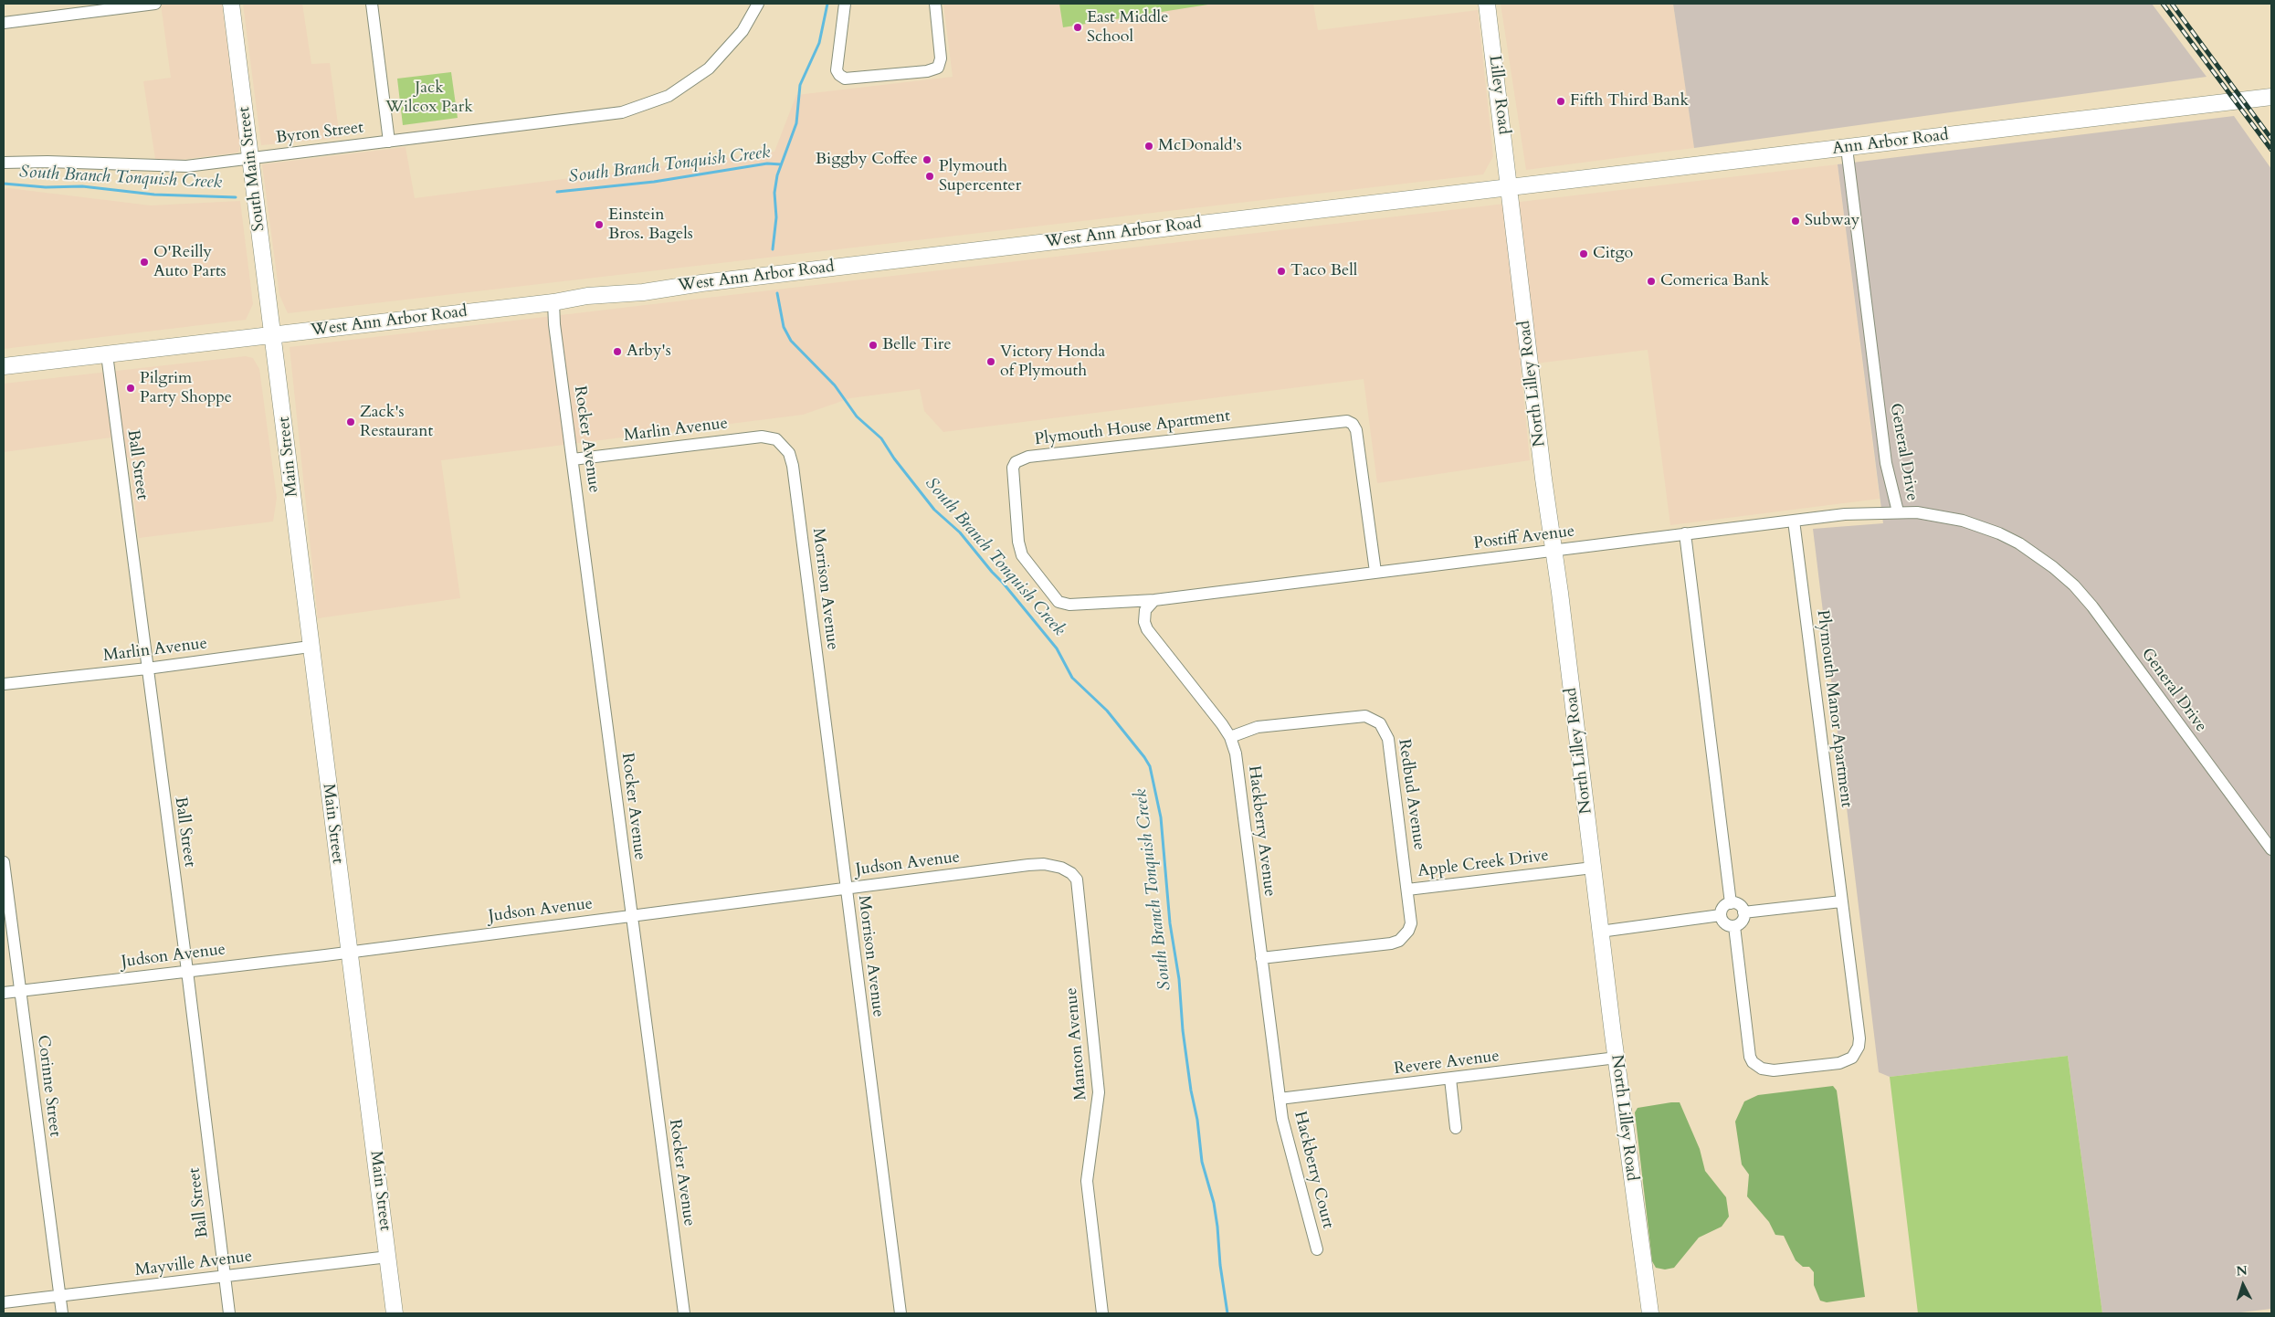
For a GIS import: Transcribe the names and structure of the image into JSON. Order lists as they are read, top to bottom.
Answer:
{
  "streets": {
    "main road": [
      "Lilley Road",
      "Ann Arbor Road",
      "South Main Street",
      "West Ann Arbor Road",
      "North Lilley Road",
      "Main Street"
    ],
    "street": [
      "Byron Street",
      "Plymouth House Apartment",
      "Marlin Avenue",
      "Rocker Avenue",
      "General Drive",
      "Ball Street",
      "Postiff Avenue",
      "Morrison Avenue",
      "Plymouth Manor Apartment",
      "Redbud Avenue",
      "Hackberry Avenue",
      "Judson Avenue",
      "Apple Creek Drive",
      "Manton Avenue",
      "Revere Avenue",
      "Corinne Street",
      "Hackberry Court",
      "Mayville Avenue"
    ]
  },
  "crossings": [
    ["Lilley Road", "Ann Arbor Road"],
    ["Lilley Road", "West Ann Arbor Road"],
    ["Lilley Road", "North Lilley Road"],
    ["Byron Street", "South Main Street"],
    ["Ann Arbor Road", "West Ann Arbor Road"],
    ["Ann Arbor Road", "North Lilley Road"],
    ["Ann Arbor Road", "General Drive"],
    ["South Main Street", "West Ann Arbor Road"],
    ["South Main Street", "Main Street"],
    ["West Ann Arbor Road", "North Lilley Road"],
    ["West Ann Arbor Road", "Rocker Avenue"],
    ["West Ann Arbor Road", "Main Street"],
    ["West Ann Arbor Road", "Ball Street"],
    ["North Lilley Road", "Postiff Avenue"],
    ["North Lilley Road", "Apple Creek Drive"],
    ["North Lilley Road", "Revere Avenue"],
    ["Plymouth House Apartment", "Postiff Avenue"],
    ["Plymouth House Apartment", "Hackberry Avenue"],
    ["Marlin Avenue", "Rocker Avenue"],
    ["Marlin Avenue", "Main Street"],
    ["Marlin Avenue", "Ball Street"],
    ["Marlin Avenue", "Morrison Avenue"],
    ["Rocker Avenue", "Judson Avenue"],
    ["General Drive", "Postiff Avenue"],
    ["Main Street", "Judson Avenue"],
    ["Main Street", "Mayville Avenue"],
    ["Ball Street", "Judson Avenue"],
    ["Ball Street", "Mayville Avenue"],
    ["Postiff Avenue", "Plymouth Manor Apartment"],
    ["Postiff Avenue", "Hackberry Avenue"],
    ["Morrison Avenue", "Judson Avenue"],
    ["Redbud Avenue", "Hackberry Avenue"],
    ["Redbud Avenue", "Apple Creek Drive"],
    ["Hackberry Avenue", "Apple Creek Drive"],
    ["Hackberry Avenue", "Revere Avenue"],
    ["Hackberry Avenue", "Hackberry Court"],
    ["Judson Avenue", "Manton Avenue"],
    ["Judson Avenue", "Corinne Street"],
    ["Revere Avenue", "Hackberry Court"],
    ["Corinne Street", "Mayville Avenue"]
  ],
  "water": ["South Branch Tonquish Creek"],
  "parks": ["Jack Wilcox Park"],
  "places": [
    "East Middle School",
    "Fifth Third Bank",
    "McDonald's",
    "Biggby Coffee",
    "Plymouth Supercenter",
    "Subway",
    "Einstein Bros. Bagels",
    "Citgo",
    "O'Reilly Auto Parts",
    "Taco Bell",
    "Comerica Bank",
    "Belle Tire",
    "Arby's",
    "Victory Honda of Plymouth",
    "Pilgrim Party Shoppe",
    "Zack's Restaurant"
  ],
  "north": "top"
}
